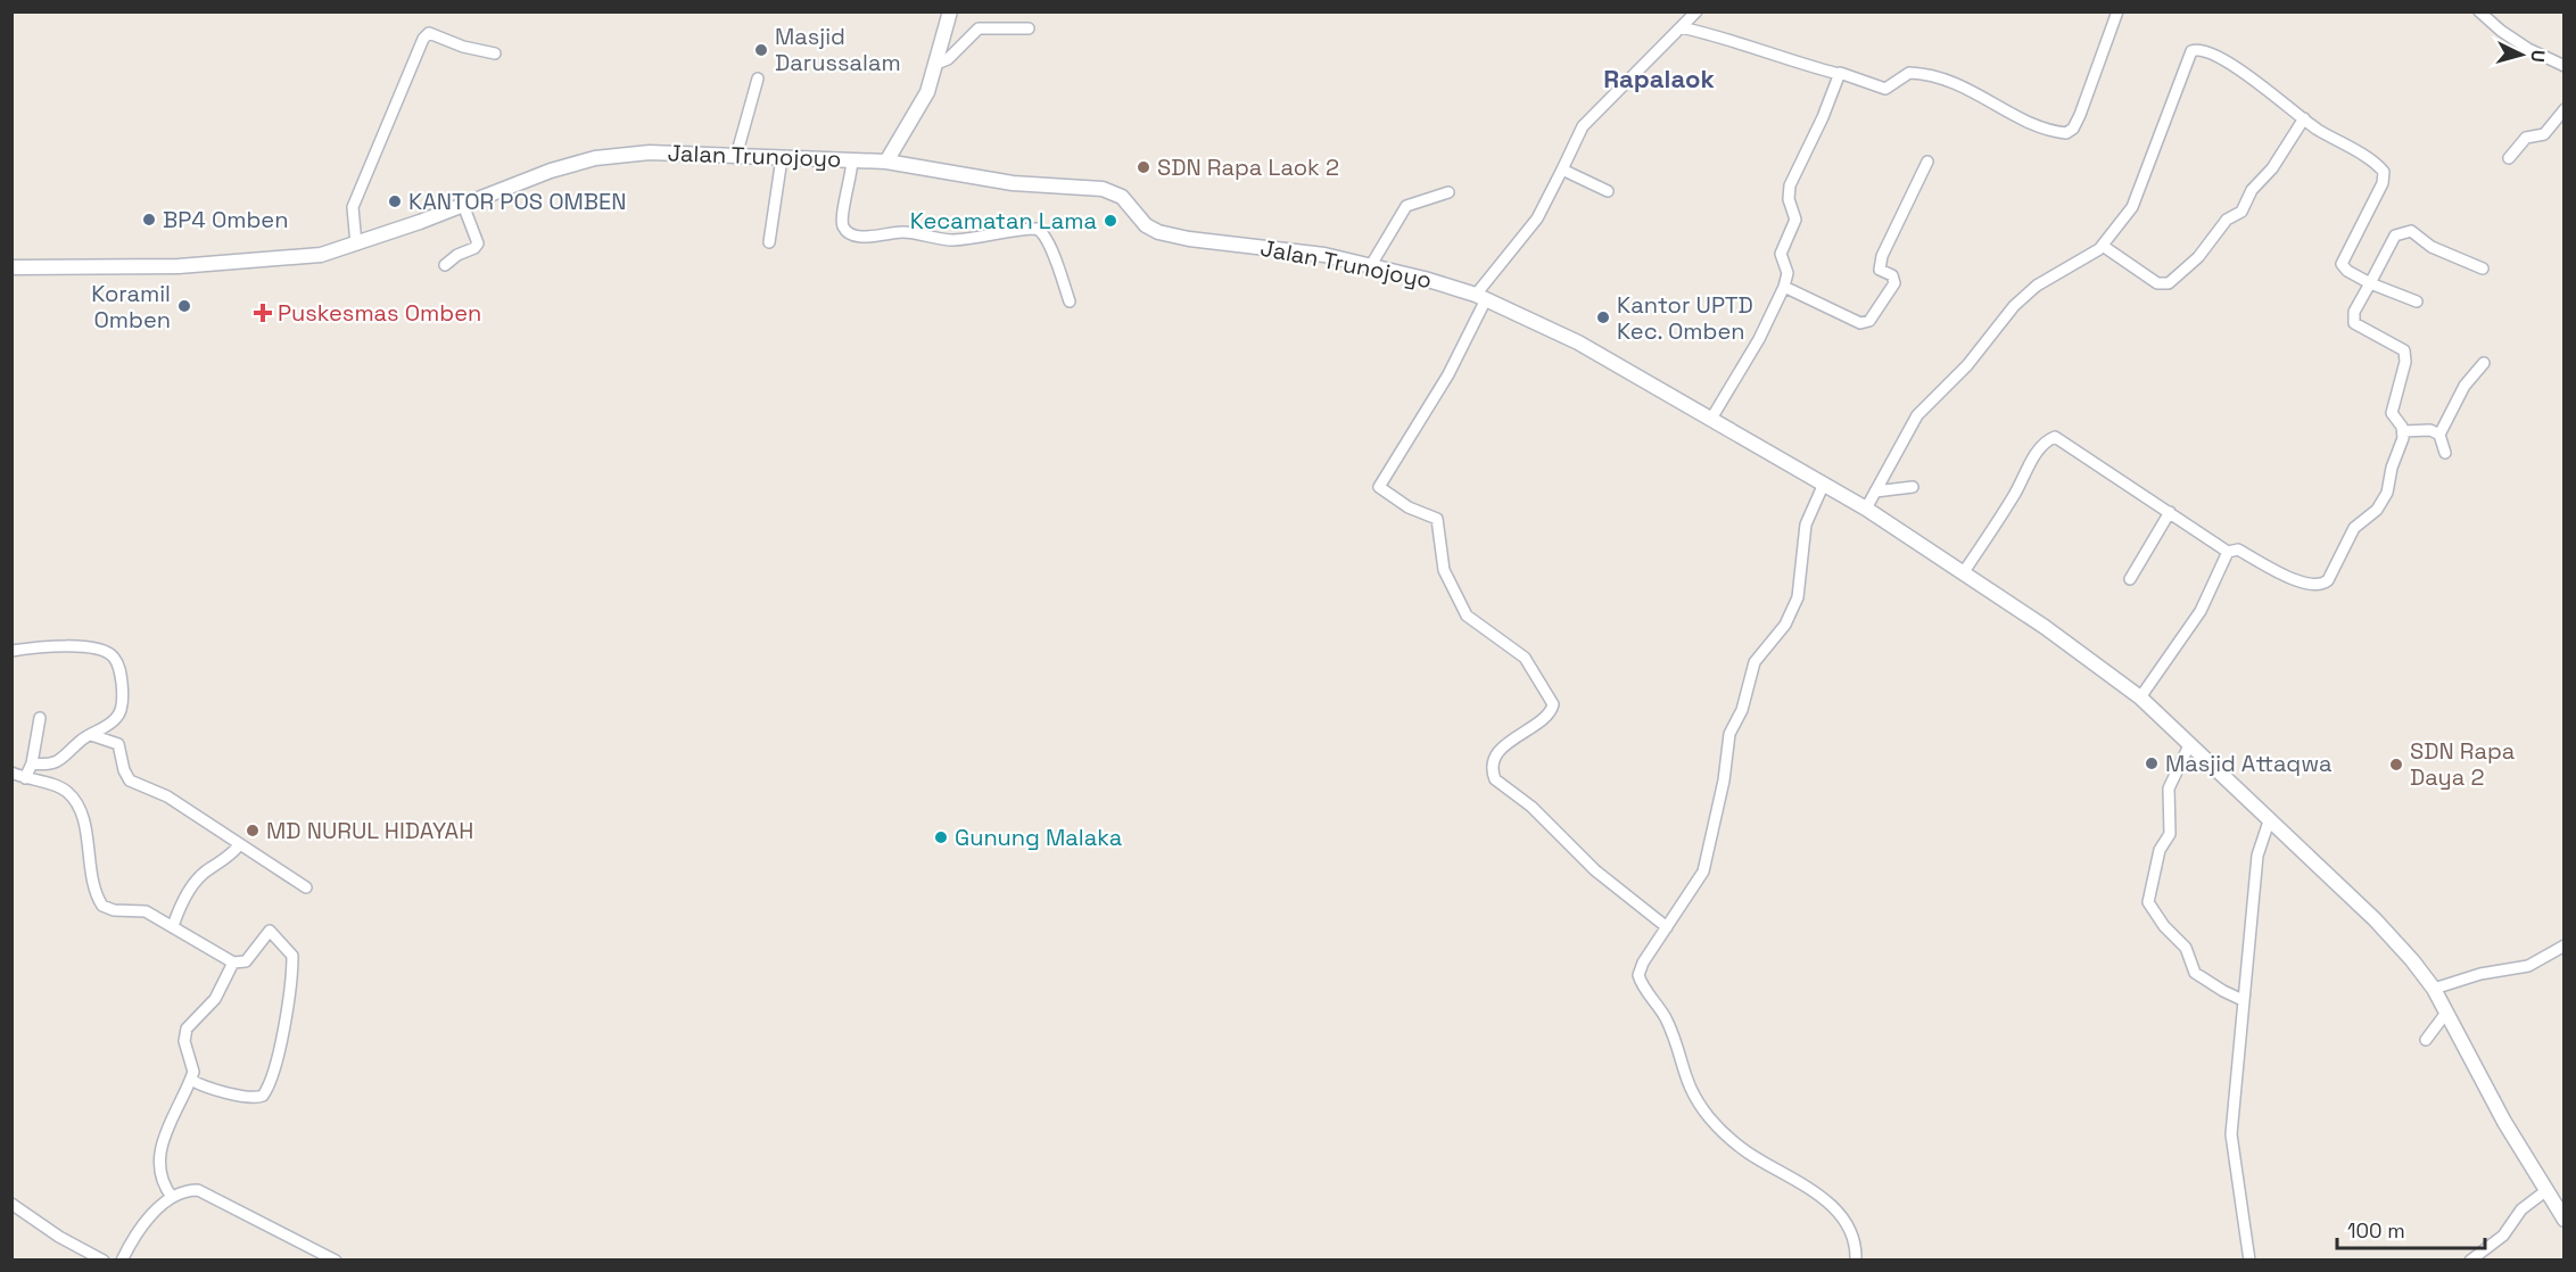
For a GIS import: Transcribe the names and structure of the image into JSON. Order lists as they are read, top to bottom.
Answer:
{
  "streets": {
    "street": ["Jalan Trunojoyo"]
  },
  "districts": ["Rapalaok"],
  "places": {
    "other": [
      "Masjid Darussalam",
      "SDN Rapa Laok 2",
      "KANTOR POS OMBEN",
      "BP4 Omben",
      "Kecamatan Lama",
      "Koramil Omben",
      "Kantor UPTD Kec. Omben",
      "Masjid Attaqwa",
      "SDN Rapa Daya 2",
      "MD NURUL HIDAYAH",
      "Gunung Malaka"
    ],
    "health": ["Puskesmas Omben"]
  },
  "scale_bar": "100 m",
  "north": "right"
}
